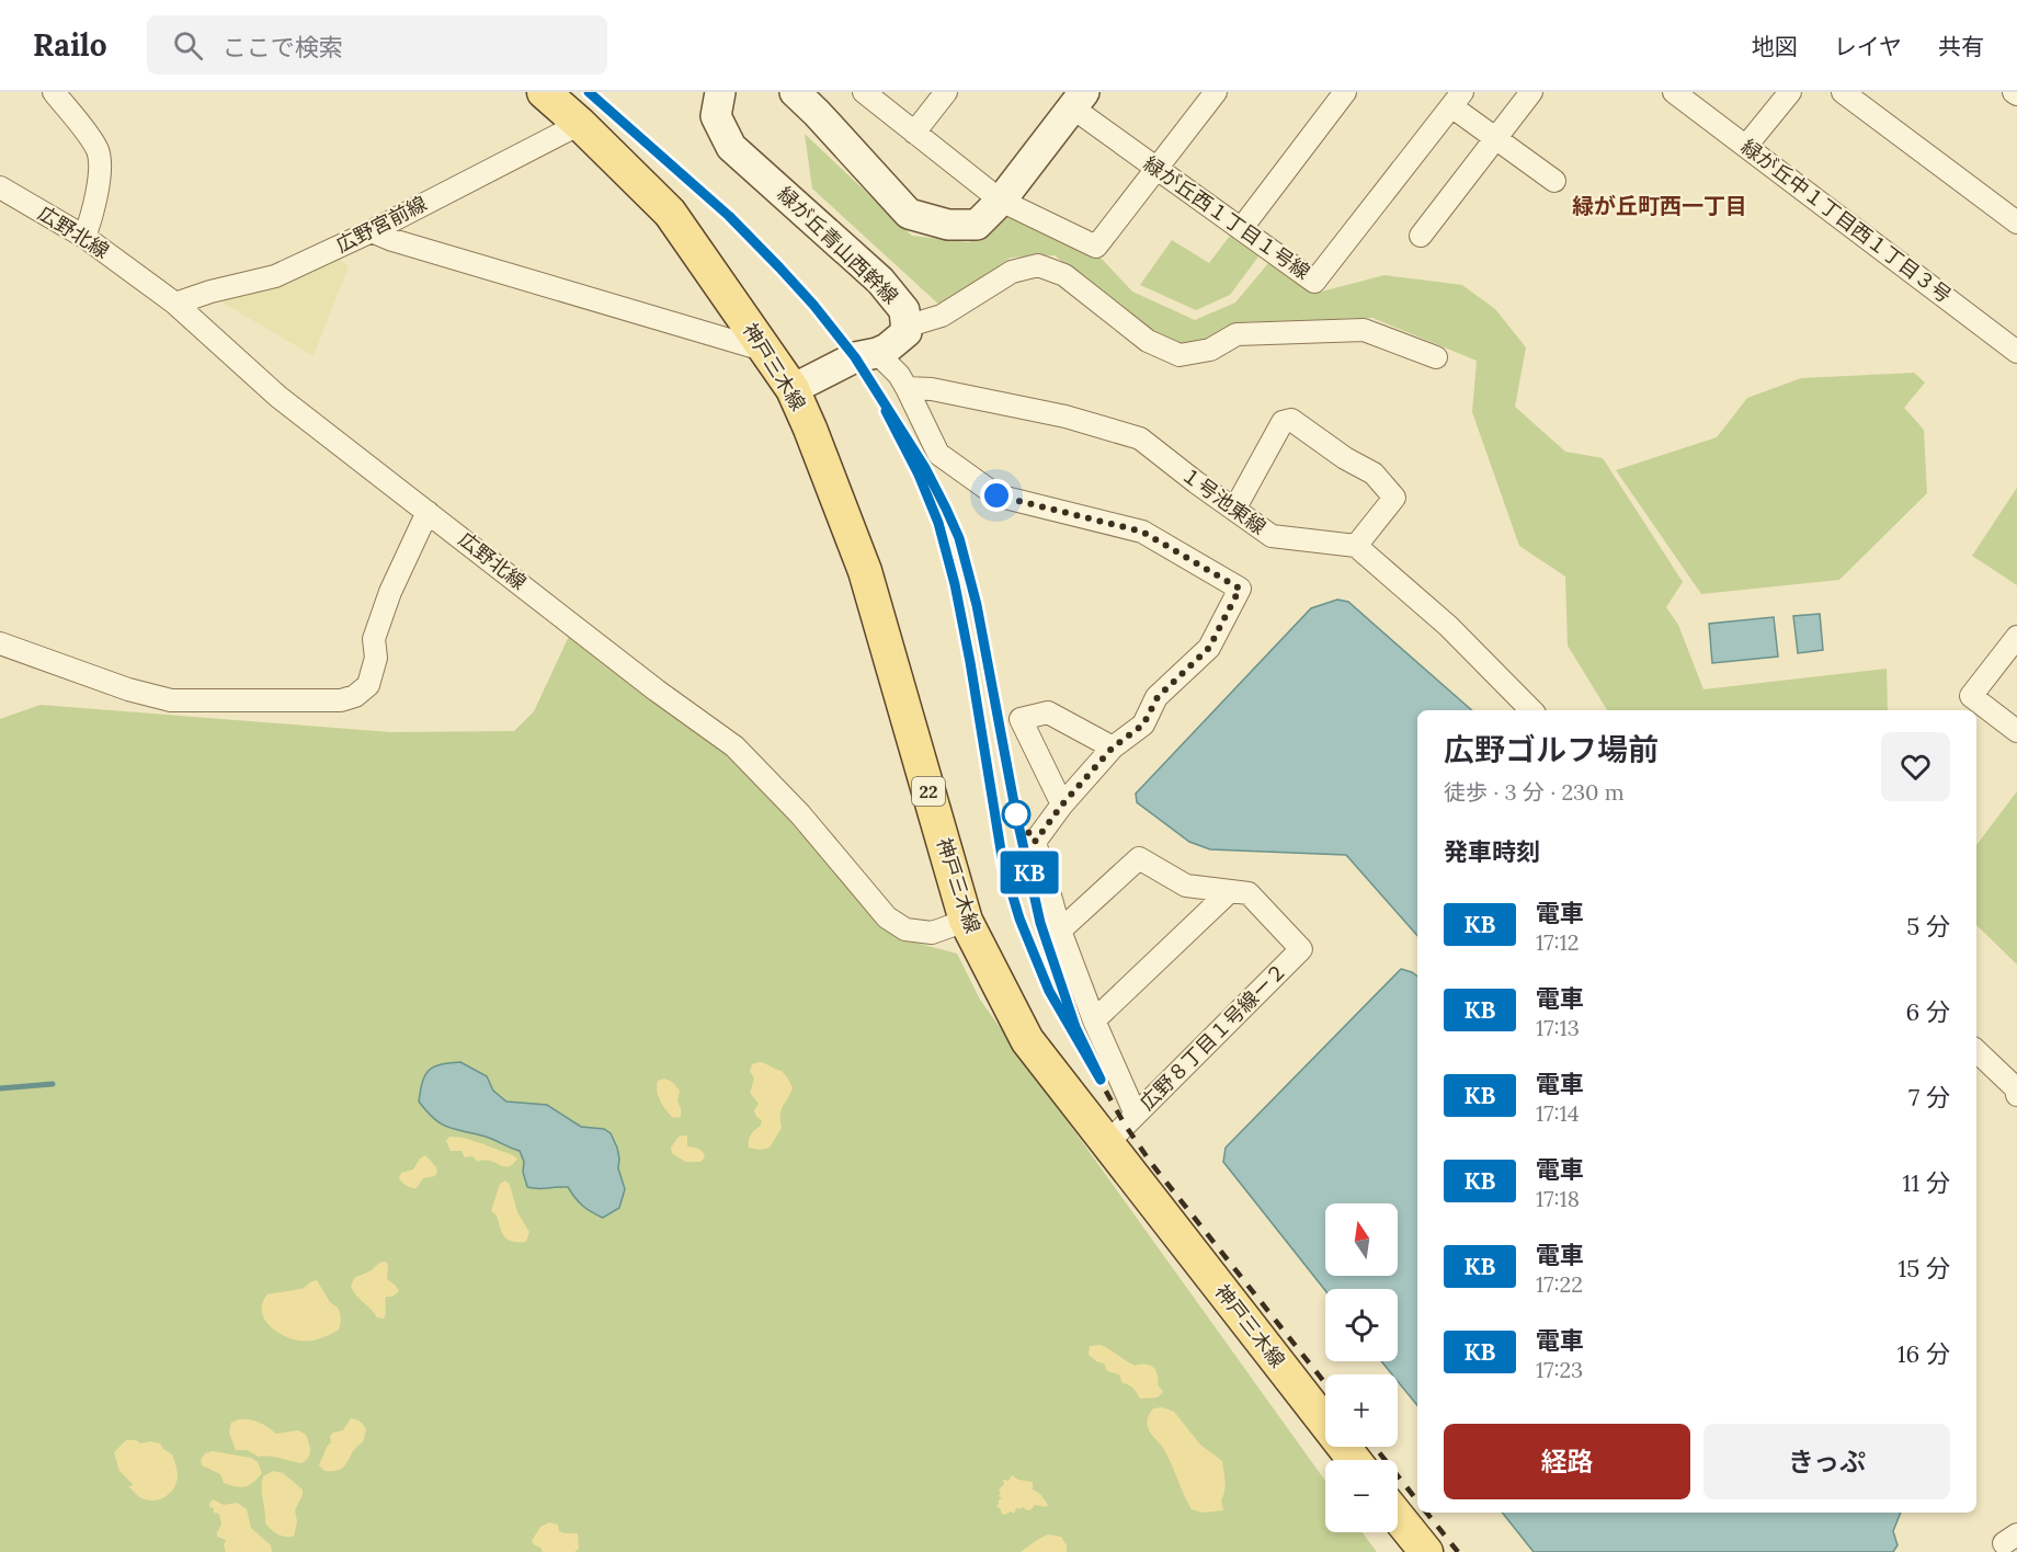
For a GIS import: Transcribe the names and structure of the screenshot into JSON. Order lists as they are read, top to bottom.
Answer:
{
  "streets": {
    "main road": ["神戸三木線", "22"],
    "street": [
      "緑が丘西１丁目１号線",
      "緑が丘中１丁目西１丁目３号",
      "広野宮前線",
      "広野北線",
      "緑が丘青山西幹線",
      "１号池東線",
      "広野８丁目１号線ー２"
    ]
  },
  "crossings": [
    ["広野宮前線", "広野北線"],
    ["広野宮前線", "神戸三木線"],
    ["広野北線", "神戸三木線"],
    ["緑が丘青山西幹線", "神戸三木線"]
  ],
  "districts": ["緑が丘町西一丁目"],
  "north": "top",
  "page": {
    "header": "Railo",
    "search": "ここで検索",
    "nav": ["地図", "レイヤ", "共有"],
    "on_map": "KB",
    "heading": [
      ["広野ゴルフ場前", "徒歩 · 3 分 · 230 m"],
      "発車時刻"
    ],
    "list": [
      {
        "mark": "KB",
        "name": "電車",
        "note": "17:12",
        "value": "5 分"
      },
      {
        "mark": "KB",
        "name": "電車",
        "note": "17:13",
        "value": "6 分"
      },
      {
        "mark": "KB",
        "name": "電車",
        "note": "17:14",
        "value": "7 分"
      },
      {
        "mark": "KB",
        "name": "電車",
        "note": "17:18",
        "value": "11 分"
      },
      {
        "mark": "KB",
        "name": "電車",
        "note": "17:22",
        "value": "15 分"
      },
      {
        "mark": "KB",
        "name": "電車",
        "note": "17:23",
        "value": "16 分"
      }
    ],
    "map_buttons": ["+", "−"],
    "buttons": ["経路", "きっぷ"]
  }
}
